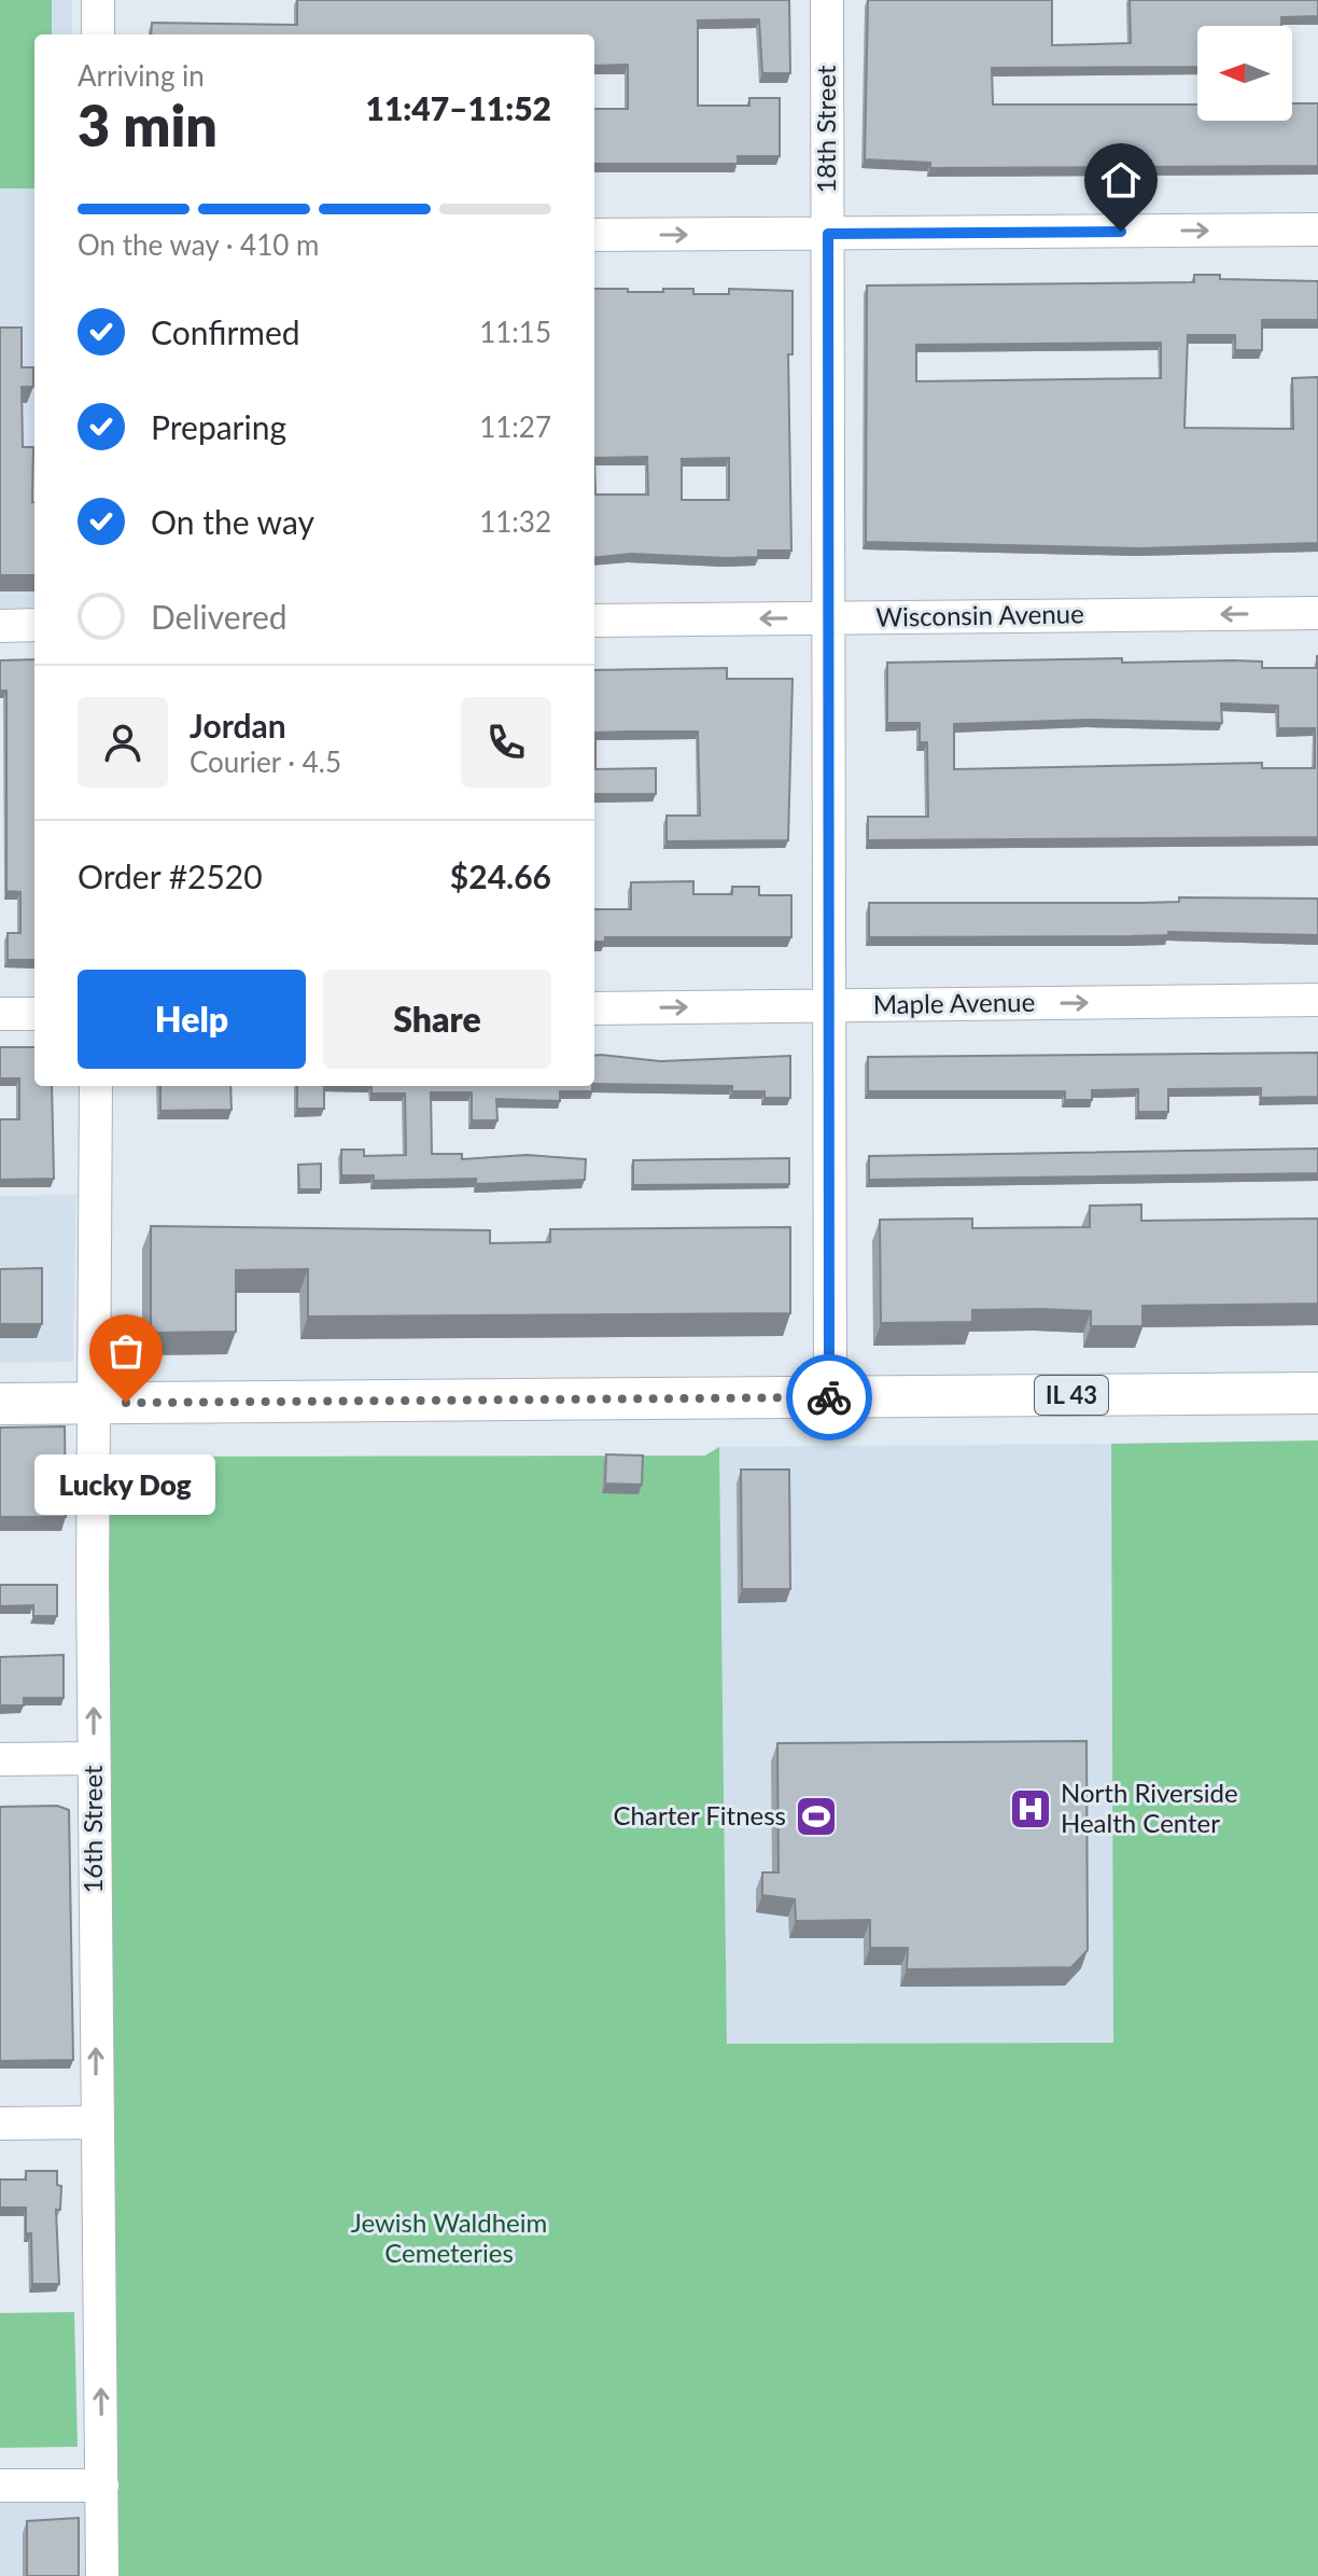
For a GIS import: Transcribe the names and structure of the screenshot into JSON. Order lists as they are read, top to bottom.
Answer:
{
  "streets": {
    "main road": ["IL 43"],
    "street": [
      "18th Street",
      "Wisconsin Avenue",
      "Maple Avenue",
      "16th Street"
    ]
  },
  "crossings": [
    ["18th Street", "Wisconsin Avenue"],
    ["18th Street", "Maple Avenue"],
    ["18th Street", "IL 43"],
    ["IL 43", "16th Street"]
  ],
  "one_way": ["Wisconsin Avenue", "Maple Avenue", "16th Street"],
  "parks": ["Jewish Waldheim Cemeteries"],
  "places": {
    "other": ["Lucky Dog"],
    "hospital": ["North Riverside Health Center"],
    "sports": ["Charter Fitness"]
  },
  "north": "left",
  "page": {
    "heading": ["3 min", "Arriving in", "11:47–11:52"],
    "panel": [
      "Jordan",
      "Courier · 4.5",
      "Order #2520",
      "$24.66"
    ],
    "bar": "On the way · 410 m",
    "list": [
      ["Confirmed", "11:15"],
      ["Preparing", "11:27"],
      ["On the way", "11:32"],
      "Delivered"
    ],
    "buttons": ["Help", "Share"],
    "bubble": "Lucky Dog"
  }
}
